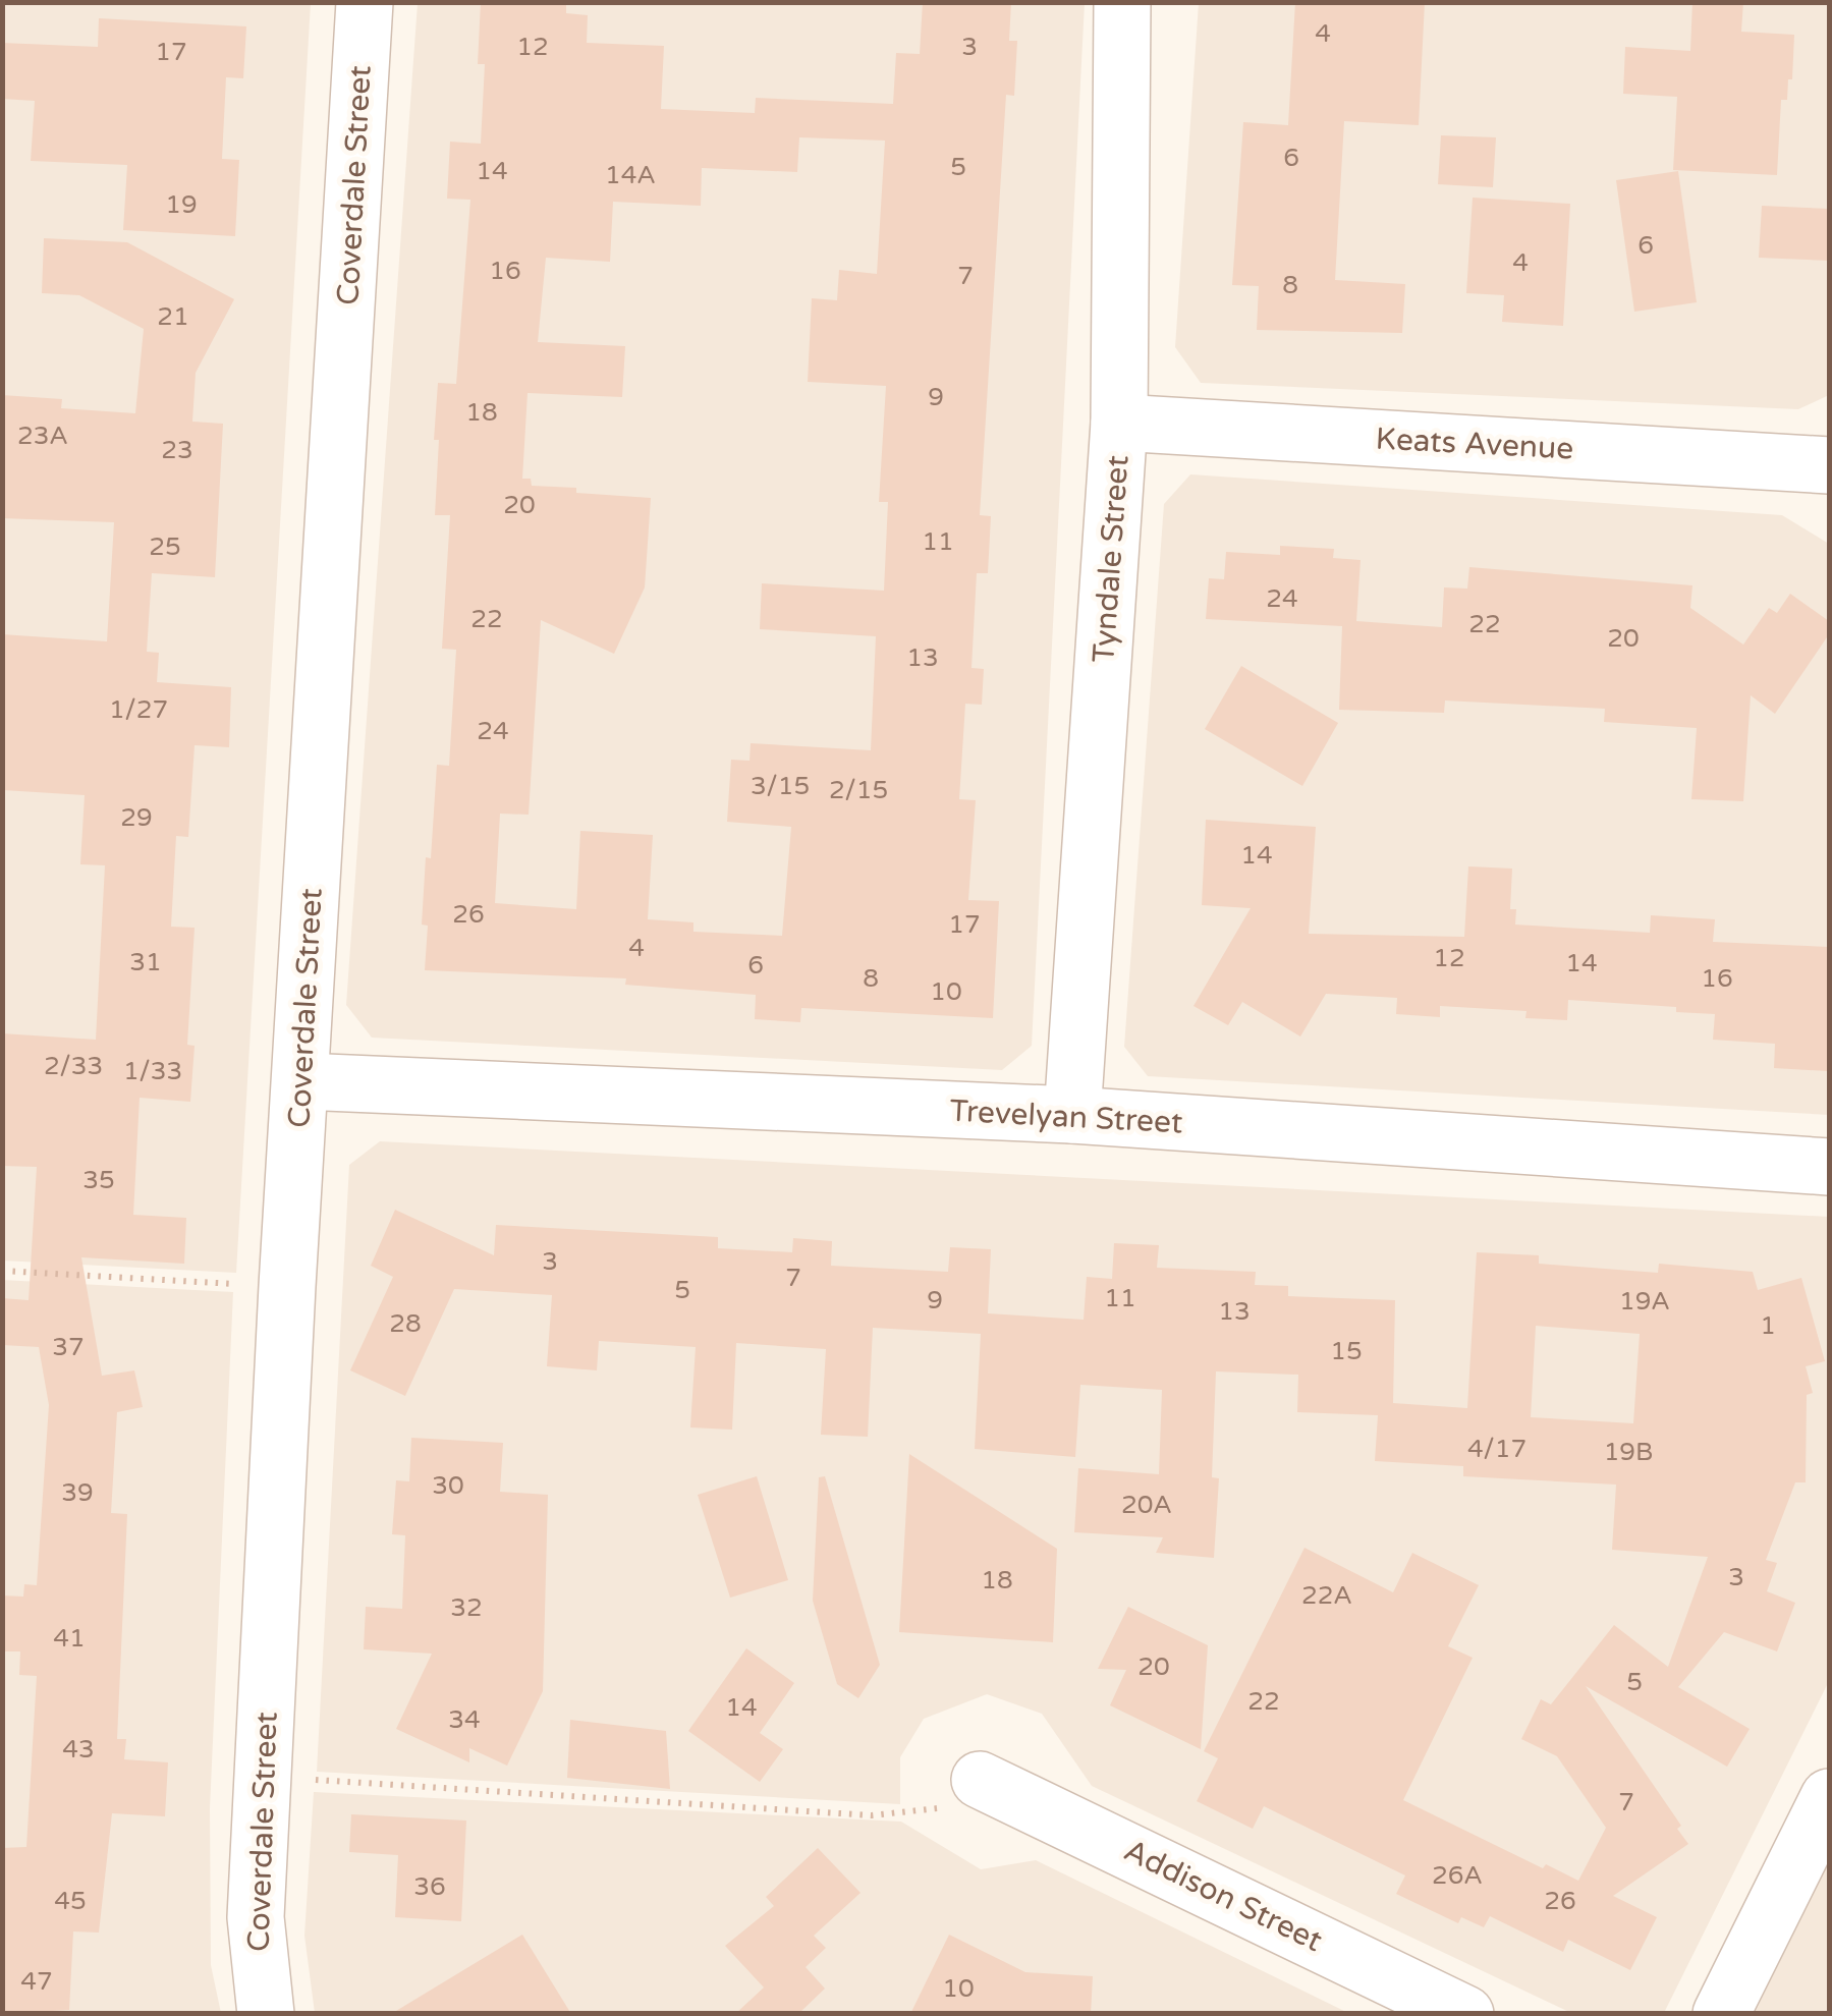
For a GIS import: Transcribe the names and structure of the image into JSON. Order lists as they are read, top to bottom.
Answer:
{
  "streets": {
    "street": [
      "Coverdale Street",
      "Keats Avenue",
      "Tyndale Street",
      "Trevelyan Street",
      "Addison Street"
    ]
  },
  "crossings": [
    ["Coverdale Street", "Trevelyan Street"],
    ["Keats Avenue", "Tyndale Street"],
    ["Tyndale Street", "Trevelyan Street"]
  ],
  "house_numbers": [
    "4",
    "12",
    "3",
    "17",
    "6",
    "5",
    "14",
    "14A",
    "19",
    "6",
    "4",
    "16",
    "7",
    "8",
    "21",
    "9",
    "18",
    "23A",
    "23",
    "20",
    "11",
    "25",
    "24",
    "22",
    "22",
    "20",
    "13",
    "1/27",
    "24",
    "3/15",
    "2/15",
    "29",
    "14",
    "26",
    "17",
    "4",
    "12",
    "31",
    "14",
    "6",
    "8",
    "16",
    "10",
    "2/33",
    "1/33",
    "35",
    "3",
    "7",
    "5",
    "11",
    "9",
    "19A",
    "13",
    "28",
    "1",
    "37",
    "15",
    "4/17",
    "19B",
    "30",
    "39",
    "20A",
    "3",
    "18",
    "22A",
    "32",
    "41",
    "20",
    "5",
    "22",
    "14",
    "34",
    "43",
    "7",
    "26A",
    "36",
    "45",
    "26",
    "47",
    "10"
  ]
}
